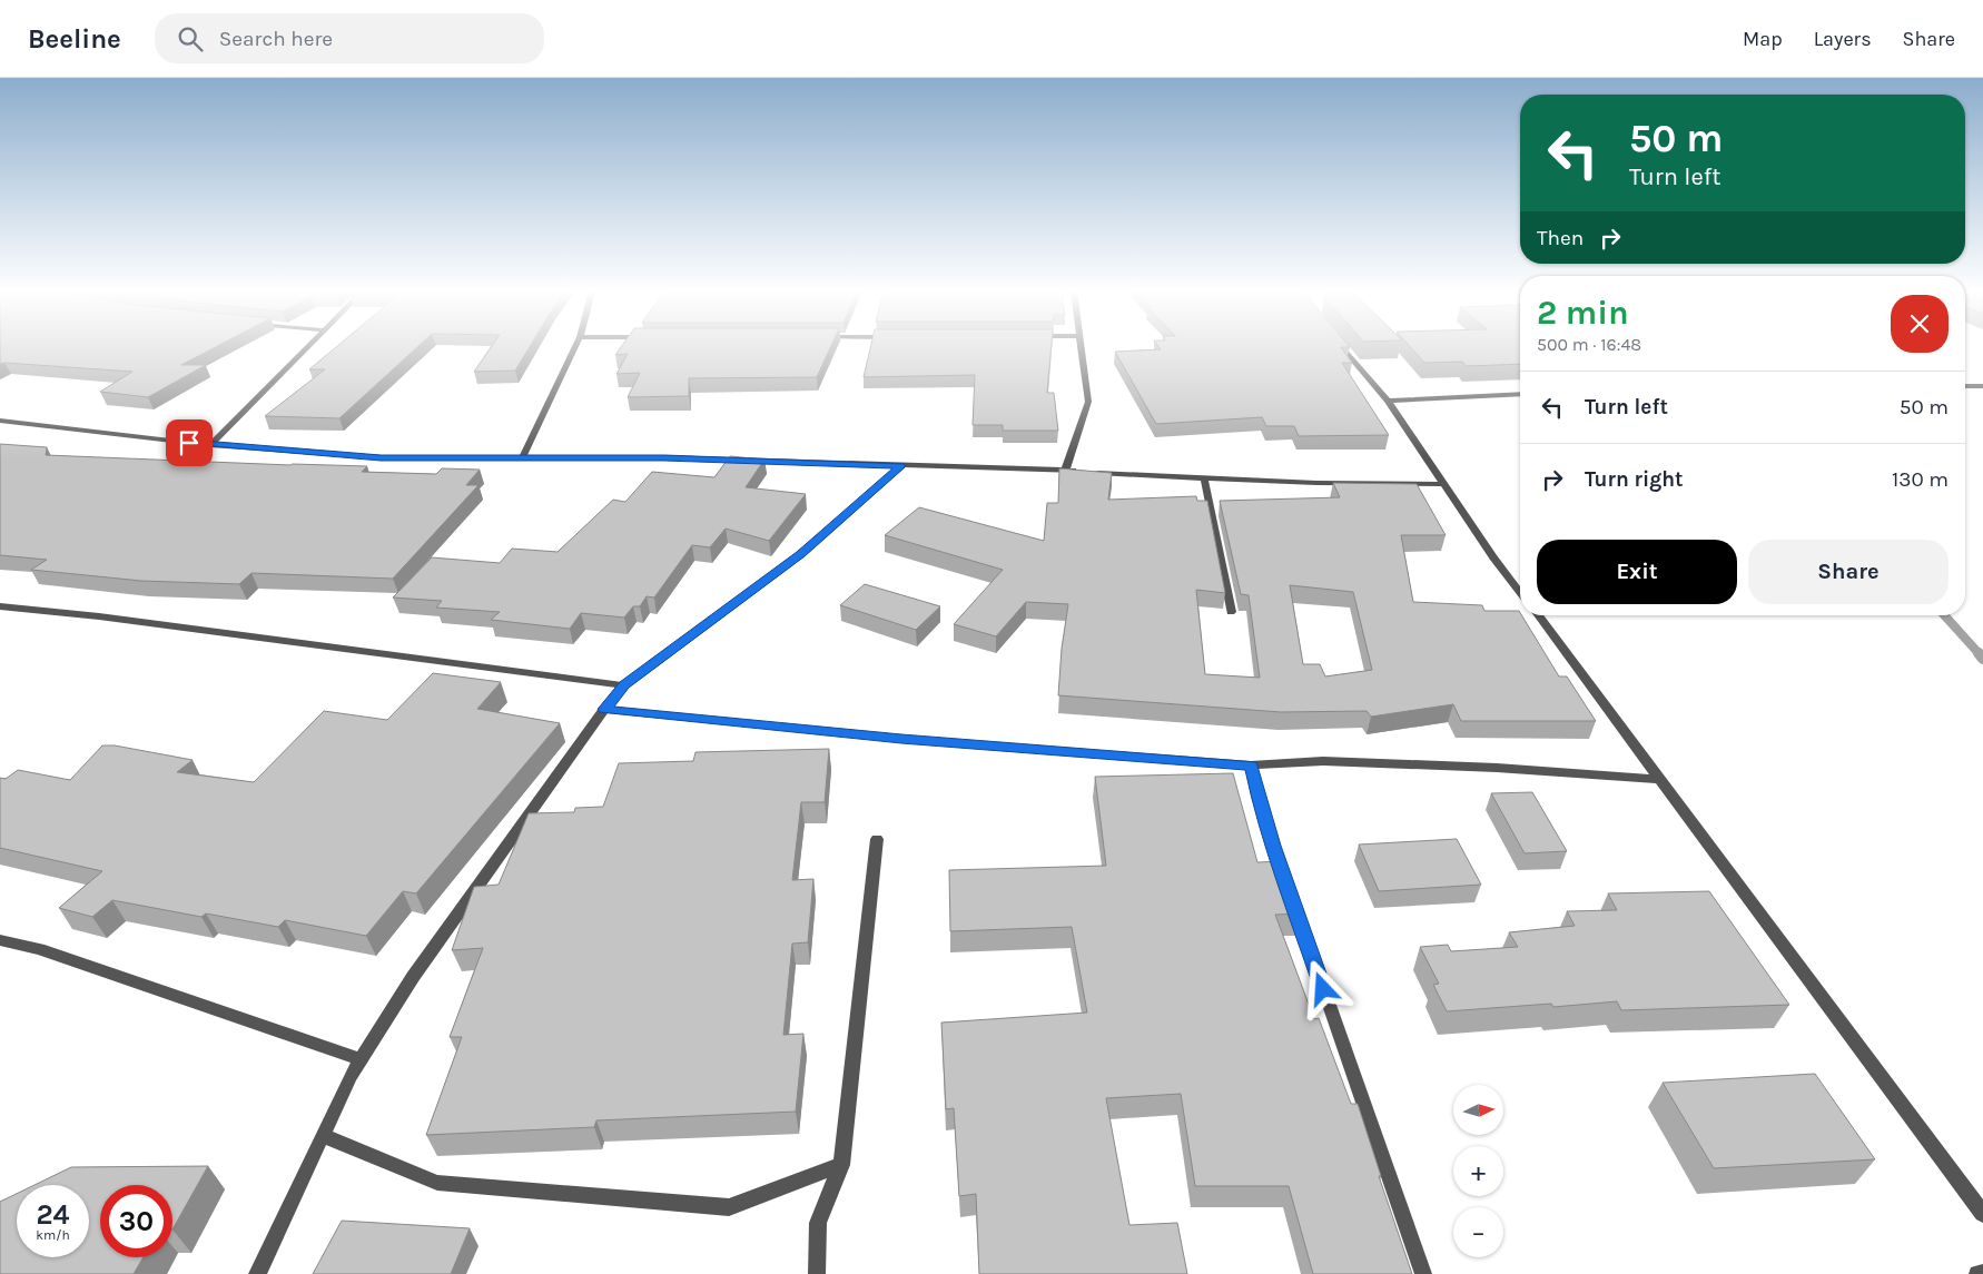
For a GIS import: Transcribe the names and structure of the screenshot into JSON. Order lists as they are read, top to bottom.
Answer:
{
  "north": "right",
  "page": {
    "header": "Beeline",
    "search": "Search here",
    "nav": ["Map", "Layers", "Share"],
    "turn": ["50 m", "Turn left"],
    "then": "Then",
    "heading": ["2 min", "500 m · 16:48"],
    "list": [
      {
        "name": "Turn left",
        "value": "50 m"
      },
      {
        "name": "Turn right",
        "value": "130 m"
      }
    ],
    "buttons": ["Exit", "Share"],
    "map_buttons": ["+", "−"],
    "speed": "24 km/h",
    "limit": "30"
  }
}
